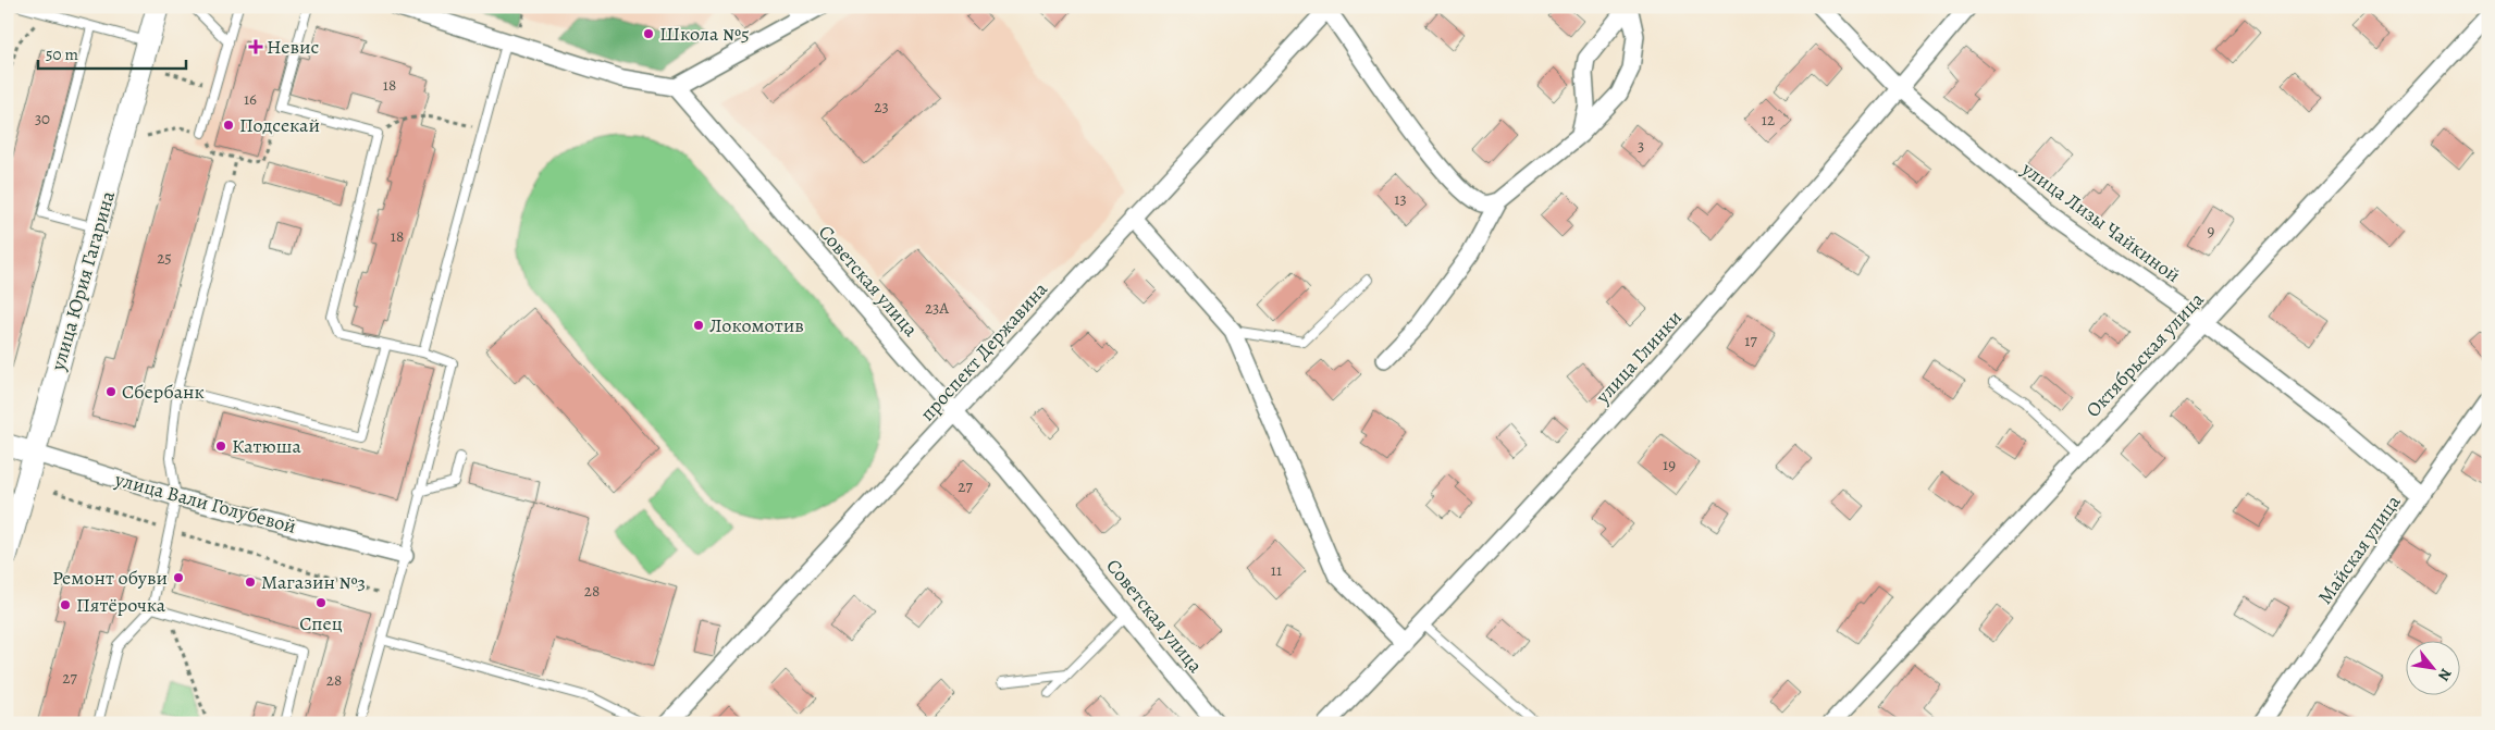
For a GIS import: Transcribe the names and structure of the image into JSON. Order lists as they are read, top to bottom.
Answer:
{
  "streets": {
    "main road": ["улица Юрия Гагарина", "улица Вали Голубевой"],
    "street": [
      "улица Лизы Чайкиной",
      "Советская улица",
      "проспект Державина",
      "Октябрьская улица",
      "улица Глинки",
      "Майская улица"
    ]
  },
  "crossings": [
    ["улица Лизы Чайкиной", "Октябрьская улица"],
    ["улица Лизы Чайкиной", "улица Глинки"],
    ["улица Лизы Чайкиной", "Майская улица"],
    ["улица Юрия Гагарина", "улица Вали Голубевой"],
    ["Советская улица", "проспект Державина"]
  ],
  "places": {
    "other": [
      "Школа №5",
      "Подсекай",
      "Локомотив",
      "Сбербанк",
      "Катюша",
      "Ремонт обуви",
      "Магазин №3",
      "Спец",
      "Пятёрочка"
    ],
    "health": ["Невис"]
  },
  "house_numbers": [
    "18",
    "16",
    "23",
    "30",
    "12",
    "3",
    "13",
    "9",
    "18",
    "25",
    "23А",
    "17",
    "19",
    "27",
    "11",
    "28",
    "27",
    "28"
  ],
  "scale_bar": "50 m",
  "north": "bottom right"
}
